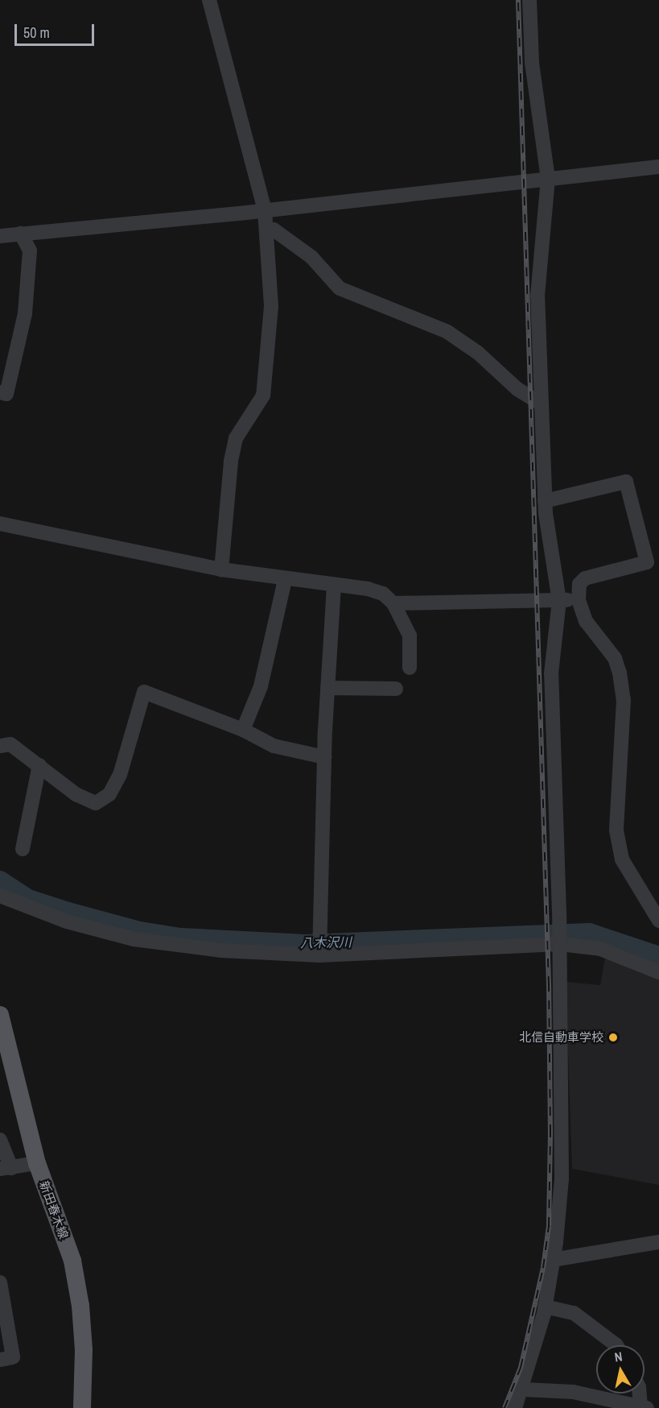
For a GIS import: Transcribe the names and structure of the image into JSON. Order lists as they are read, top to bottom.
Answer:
{
  "streets": {
    "main road": ["新田春木線"]
  },
  "water": ["八木沢川"],
  "places": ["北信自動車学校"],
  "scale_bar": "50 m",
  "north": "top"
}
